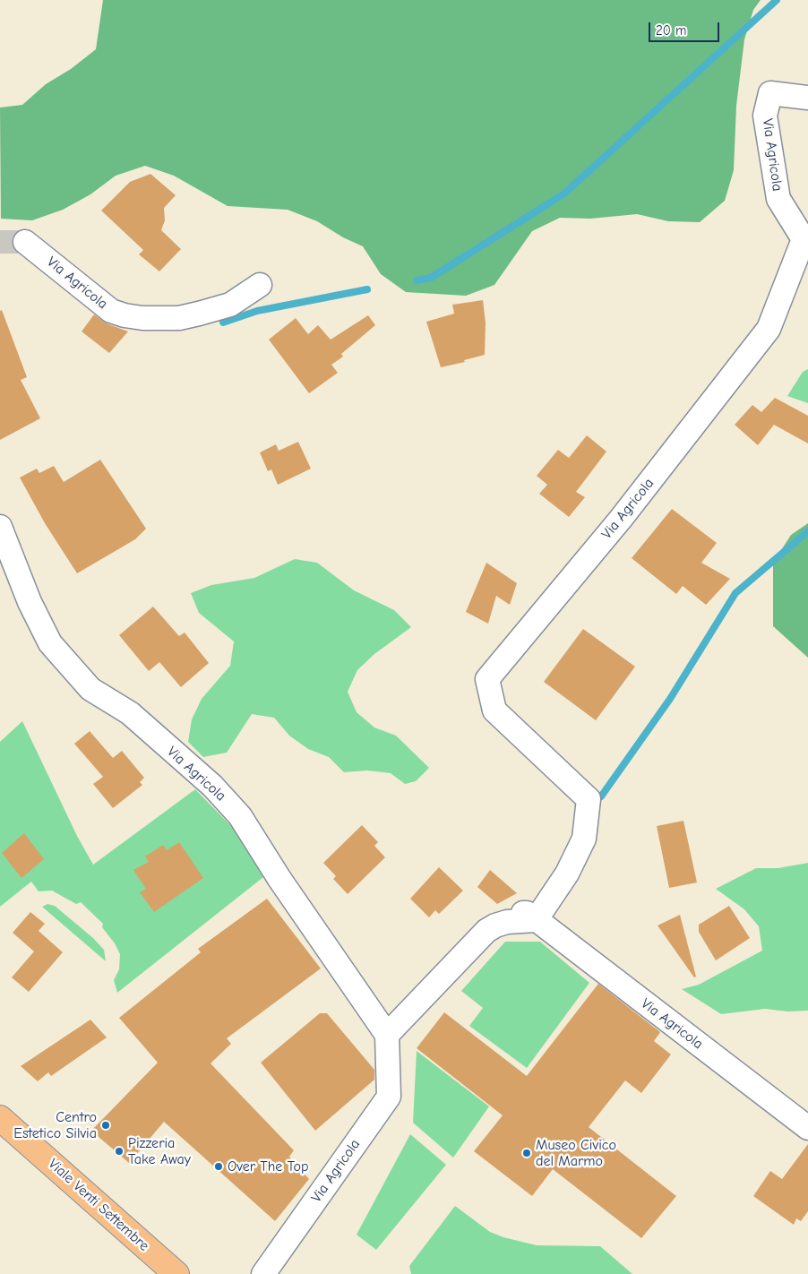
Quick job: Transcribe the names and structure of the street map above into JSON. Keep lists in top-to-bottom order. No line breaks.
{"streets":{"main road":["Viale Venti Settembre"],"street":["Via Agricola"]},"places":["Centro Estetico Silvia","Pizzeria Take Away","Museo Civico del Marmo","Over The Top"],"scale_bar":"20 m"}
